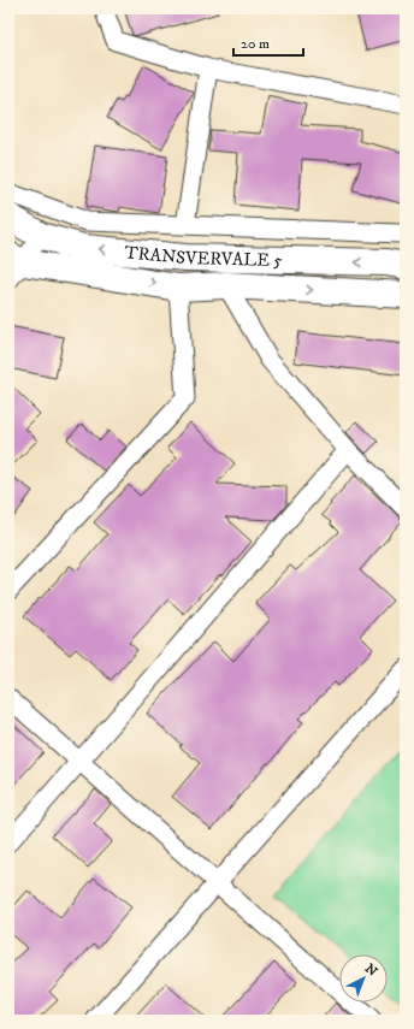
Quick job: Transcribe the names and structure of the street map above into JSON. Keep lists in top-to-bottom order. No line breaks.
{"streets":{"main road":["TRANSVERVALE 5"]},"scale_bar":"20 m","north":"top right"}
